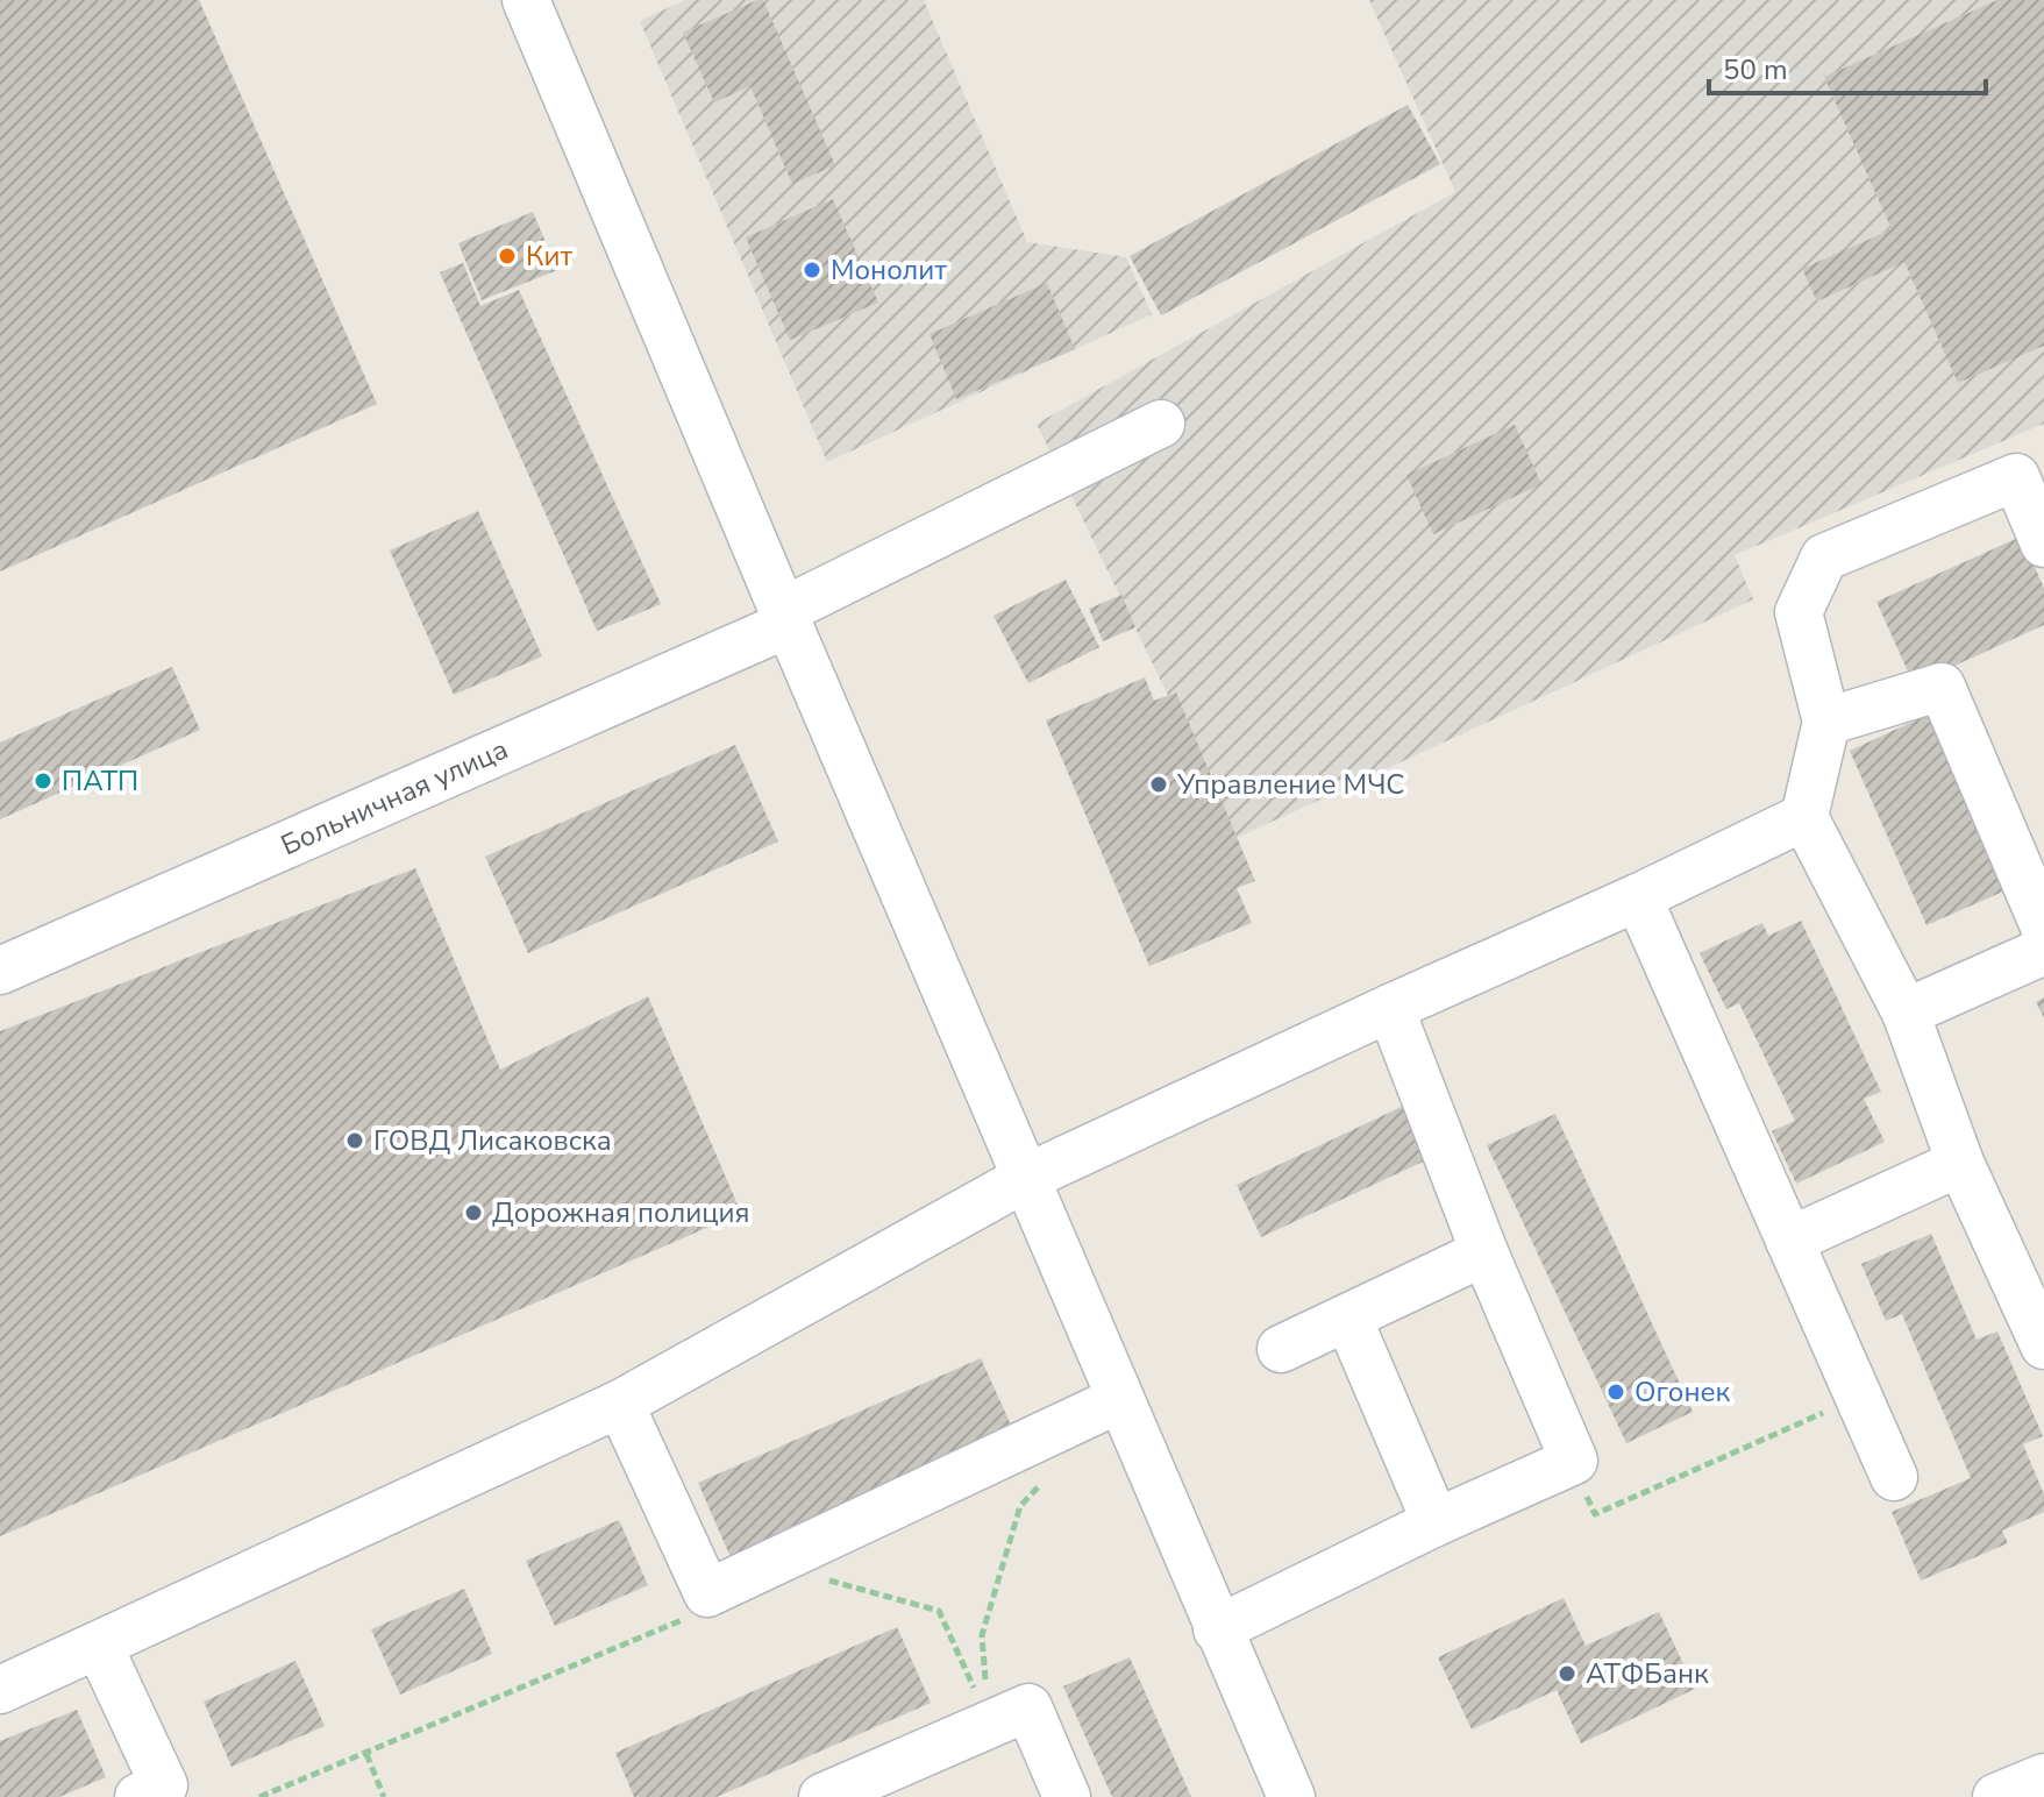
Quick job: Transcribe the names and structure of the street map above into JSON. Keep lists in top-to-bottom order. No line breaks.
{"streets":{"street":["Больничная улица"]},"places":["Кит","Монолит","ПАТП","Управление МЧС","ГОВД Лисаковска","Дорожная полиция","Огонек","АТФБанк"],"scale_bar":"50 m"}
